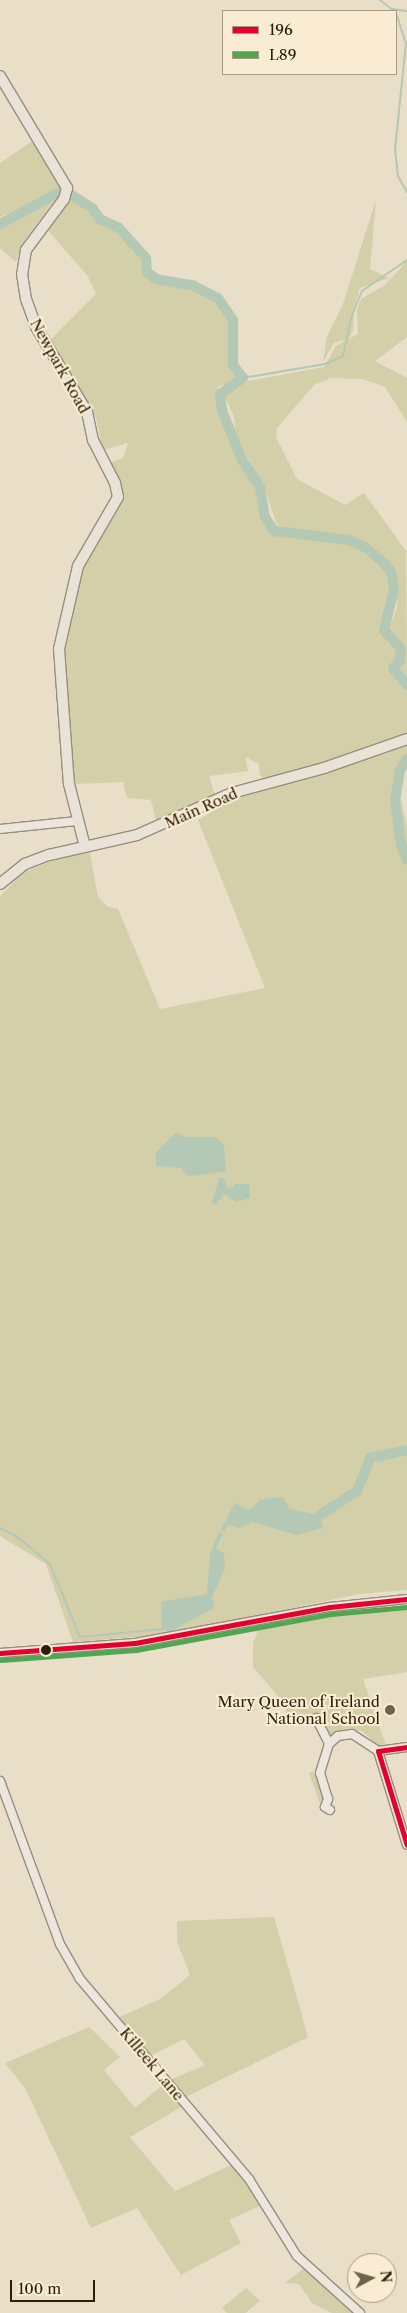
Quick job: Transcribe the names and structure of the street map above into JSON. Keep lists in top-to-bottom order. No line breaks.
{"streets":{"main road":["Newpark Road","Main Road"],"street":["Killeek Lane"]},"crossings":[["Newpark Road","Main Road"]],"places":["Mary Queen of Ireland National School"],"lines":["transit line 196","transit line L89"],"legend":["196","L89"],"scale_bar":"100 m","north":"right"}
